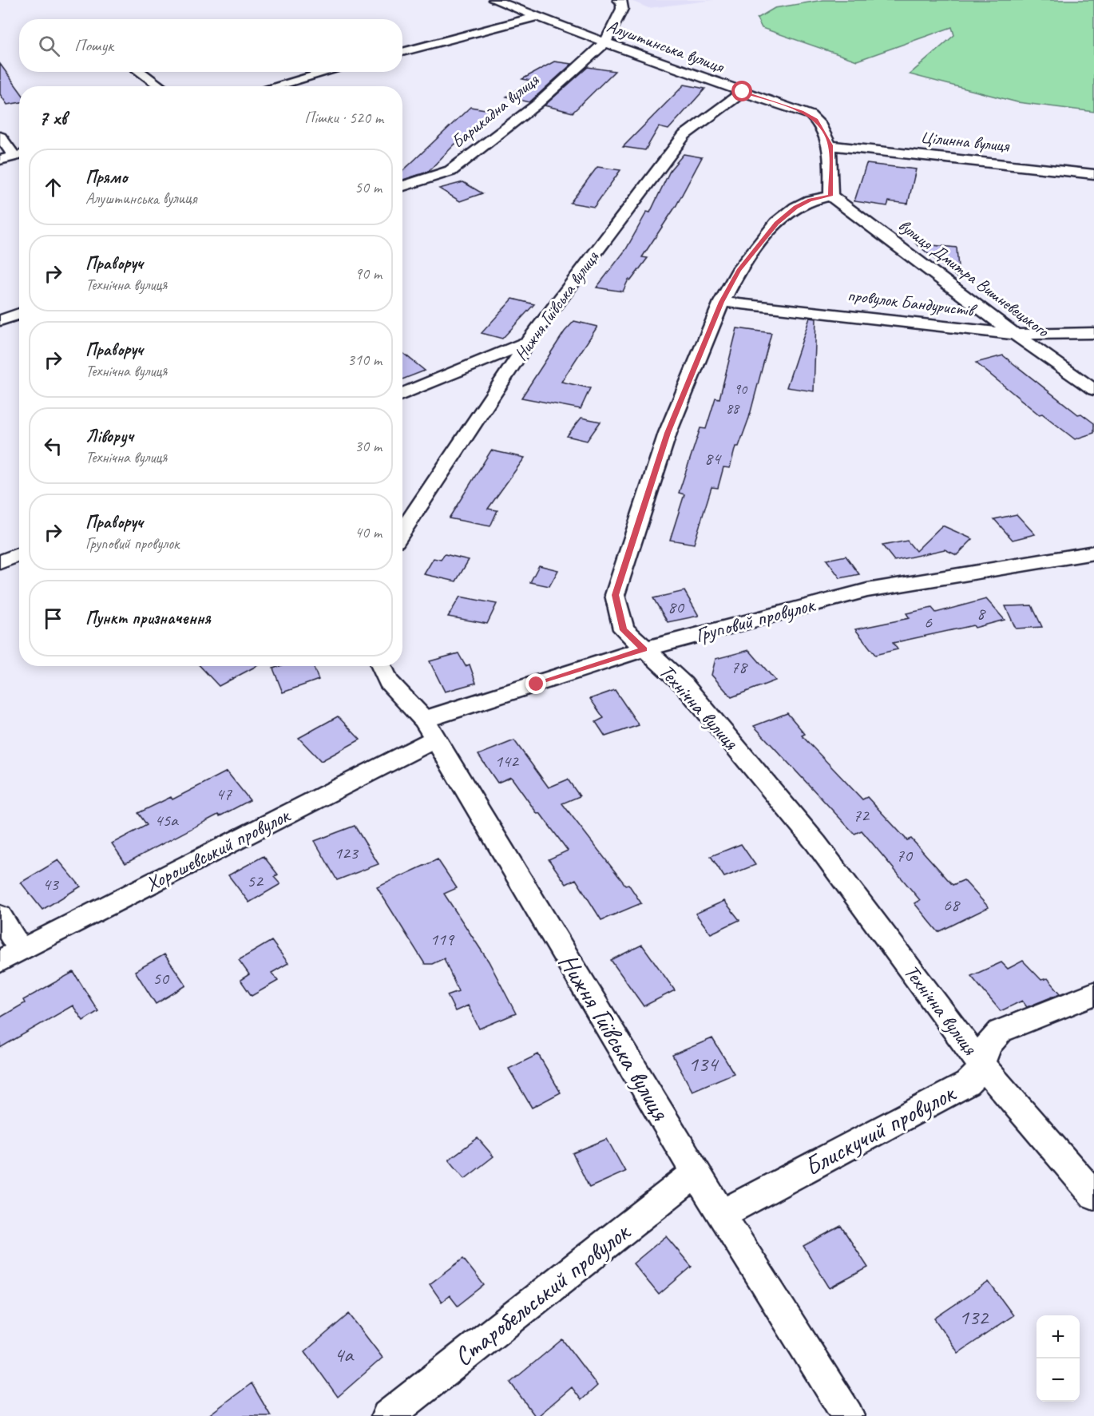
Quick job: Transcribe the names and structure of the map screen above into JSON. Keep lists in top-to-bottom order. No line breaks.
{"streets":{"street":["Алуштинська вулиця","Барикадна вулиця","Цілинна вулиця","вулиця Дмитра Вишневецького","провулок Бандуристів","Нижня Гиївська вулиця","Груповий провулок","Технічна вулиця","Хорошевський провулок","Блискучий провулок","Старобельський провулок"]},"crossings":[["Алуштинська вулиця","Барикадна вулиця"],["Алуштинська вулиця","Цілинна вулиця"],["Алуштинська вулиця","Нижня Гиївська вулиця"],["вулиця Дмитра Вишневецького","провулок Бандуристів"],["вулиця Дмитра Вишневецького","Технічна вулиця"],["провулок Бандуристів","Технічна вулиця"],["Нижня Гиївська вулиця","Груповий провулок"],["Нижня Гиївська вулиця","Хорошевський провулок"],["Нижня Гиївська вулиця","Блискучий провулок"],["Нижня Гиївська вулиця","Старобельський провулок"],["Груповий провулок","Технічна вулиця"],["Груповий провулок","Хорошевський провулок"],["Технічна вулиця","Блискучий провулок"]],"house_numbers":["90","88","84","80","8","6","78","142","47","72","45а","123","70","52","43","68","119","50","134","132","4а"],"page":{"search":"Пошук","heading":["7 хв","Пішки · 520 m"],"list":[["Прямо","Алуштинська вулиця","50 m"],["Праворуч","Технічна вулиця","90 m"],["Праворуч","Технічна вулиця","310 m"],["Ліворуч","Технічна вулиця","30 m"],["Праворуч","Груповий провулок","40 m"],"Пункт призначення"],"map_buttons":["+","−"]}}
